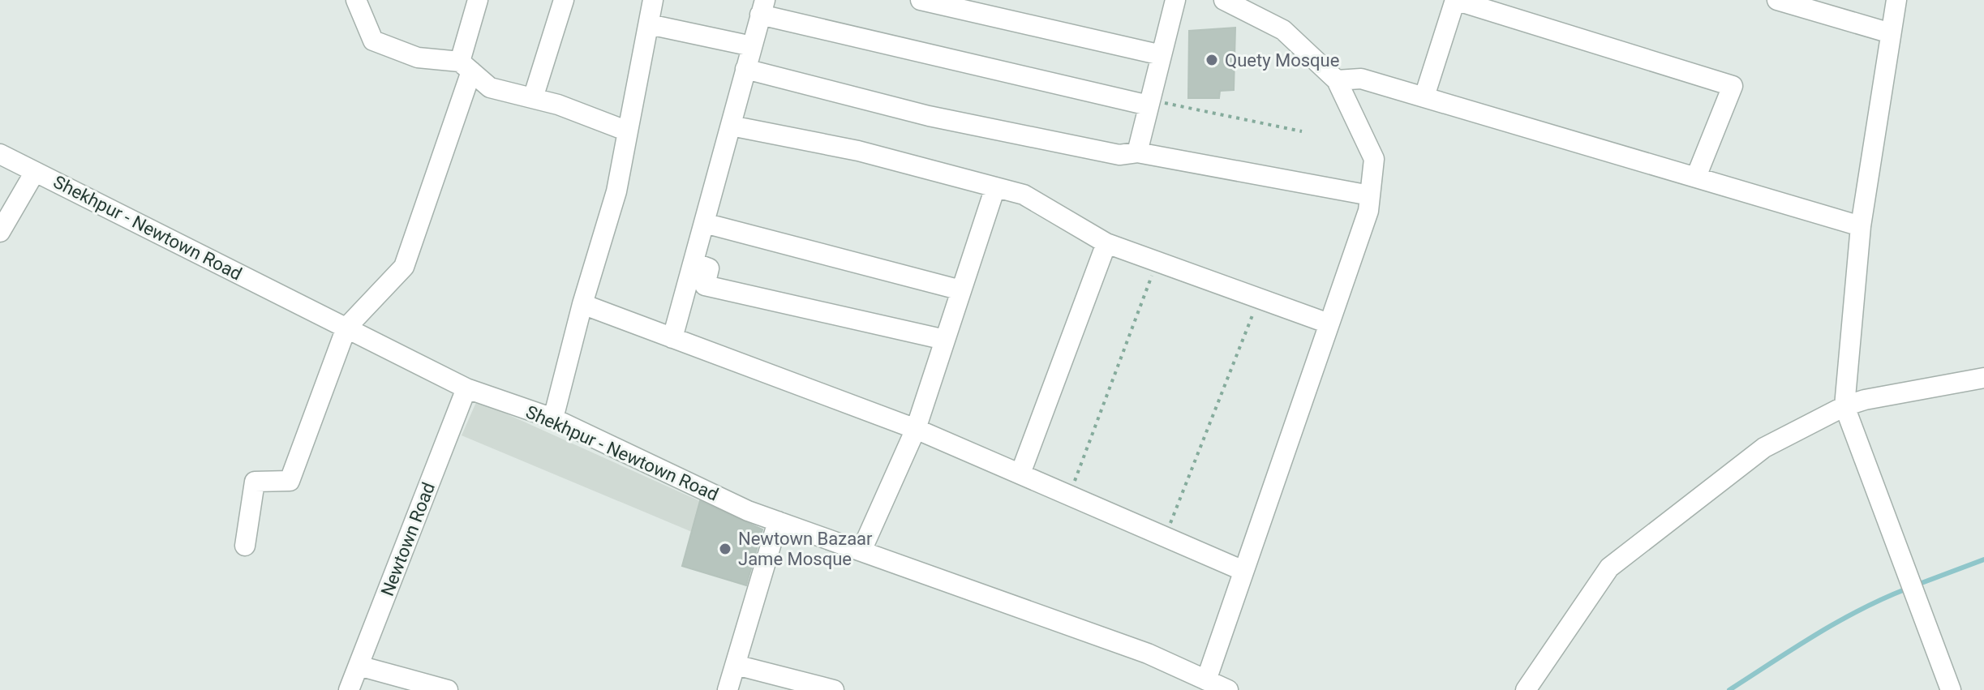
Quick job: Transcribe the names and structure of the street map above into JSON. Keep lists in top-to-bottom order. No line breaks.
{"streets":{"street":["Shekhpur - Newtown Road","Newtown Road"]},"crossings":[["Shekhpur - Newtown Road","Newtown Road"]],"places":["Quety Mosque","Newtown Bazaar Jame Mosque"]}
